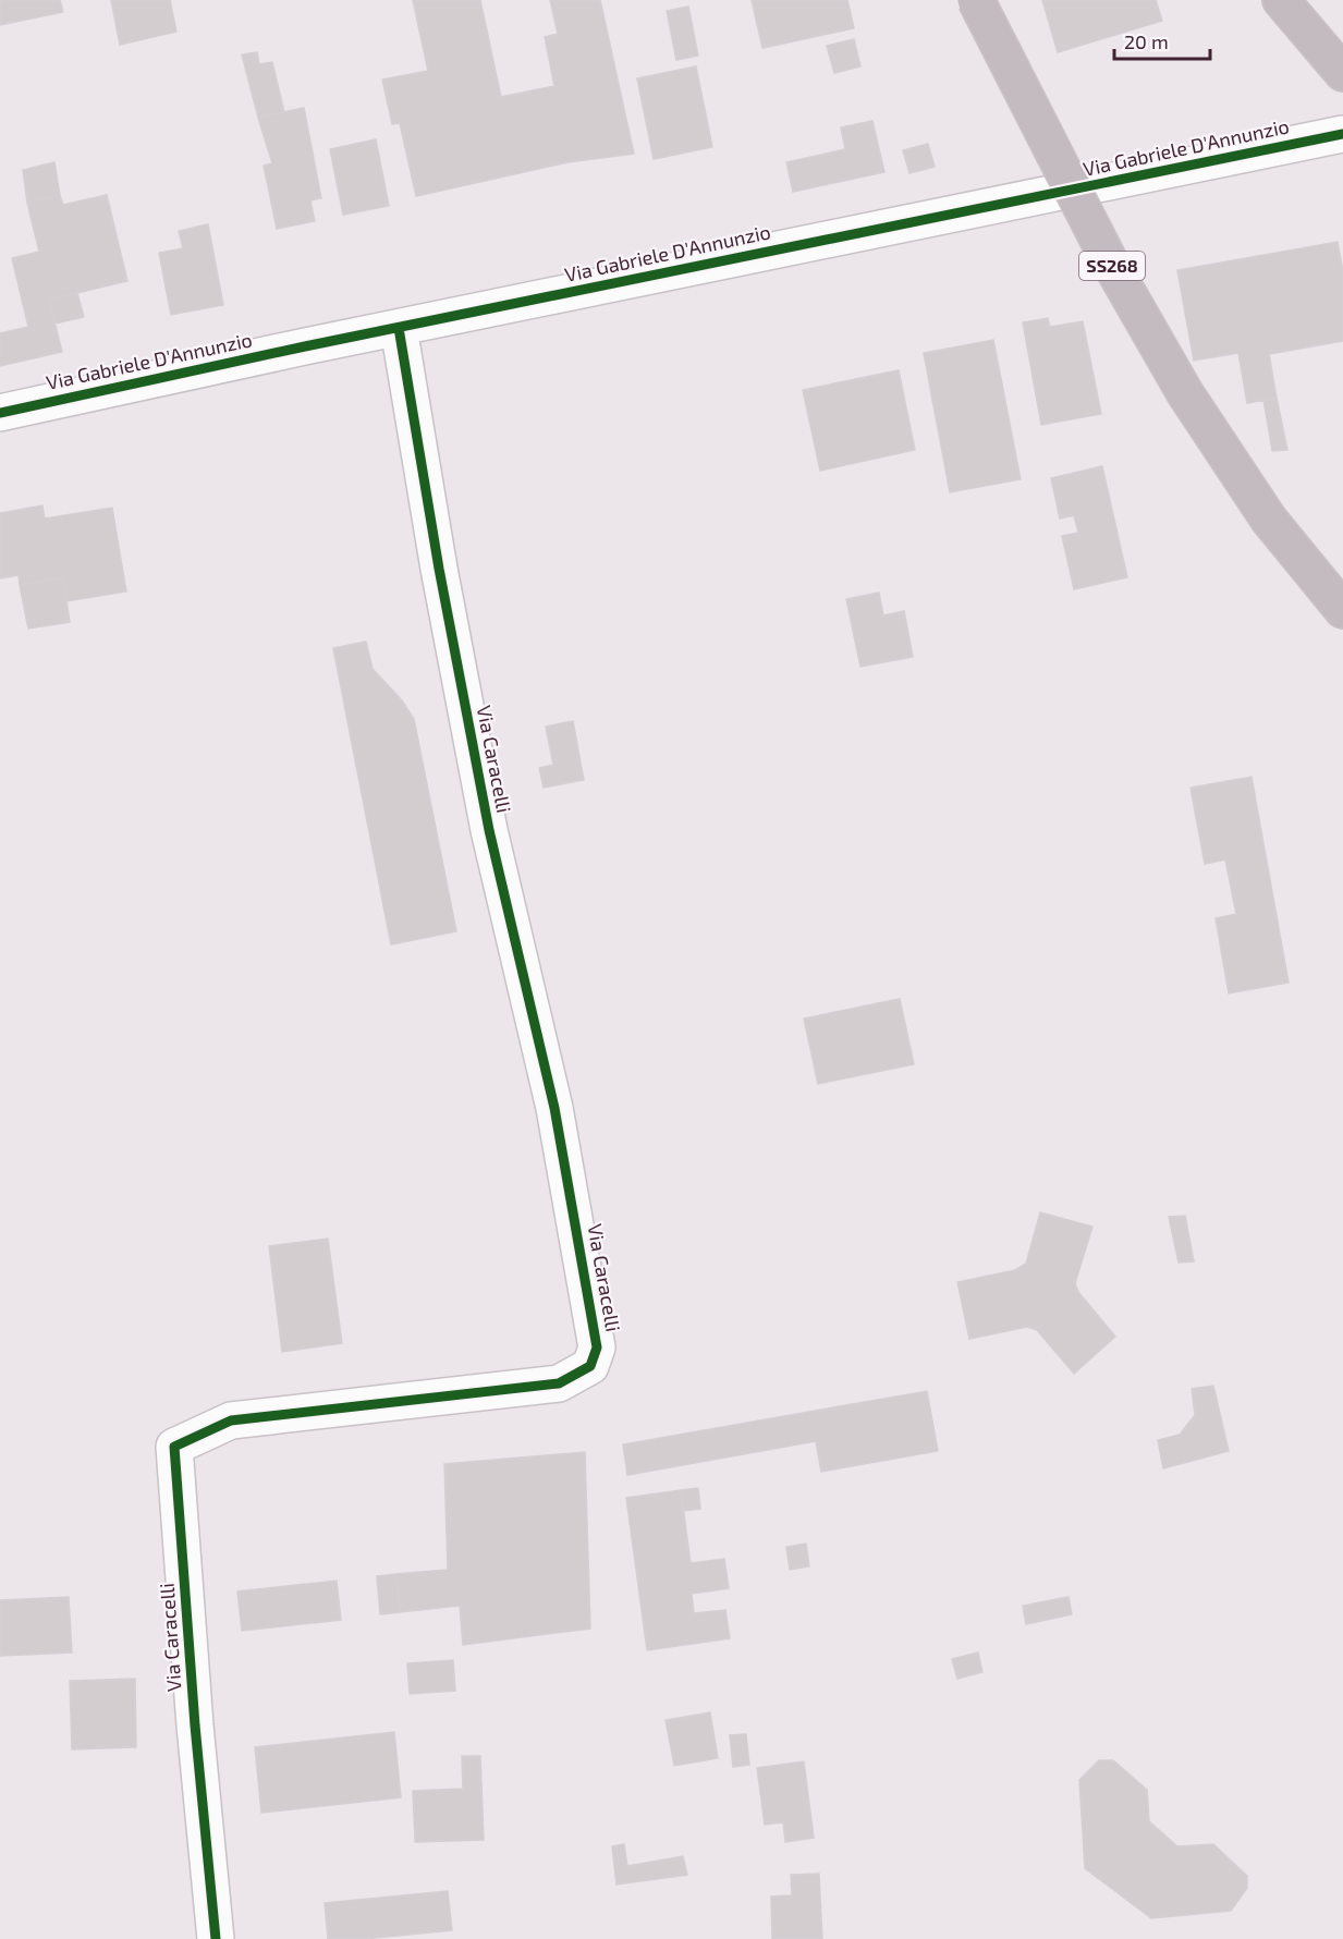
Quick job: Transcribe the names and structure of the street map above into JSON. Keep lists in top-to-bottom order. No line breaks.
{"streets":{"highway":["SS268"],"street":["Via Gabriele D'Annunzio","Via Caracelli"]},"crossings":[["Via Gabriele D'Annunzio","Via Caracelli"]],"scale_bar":"20 m"}
